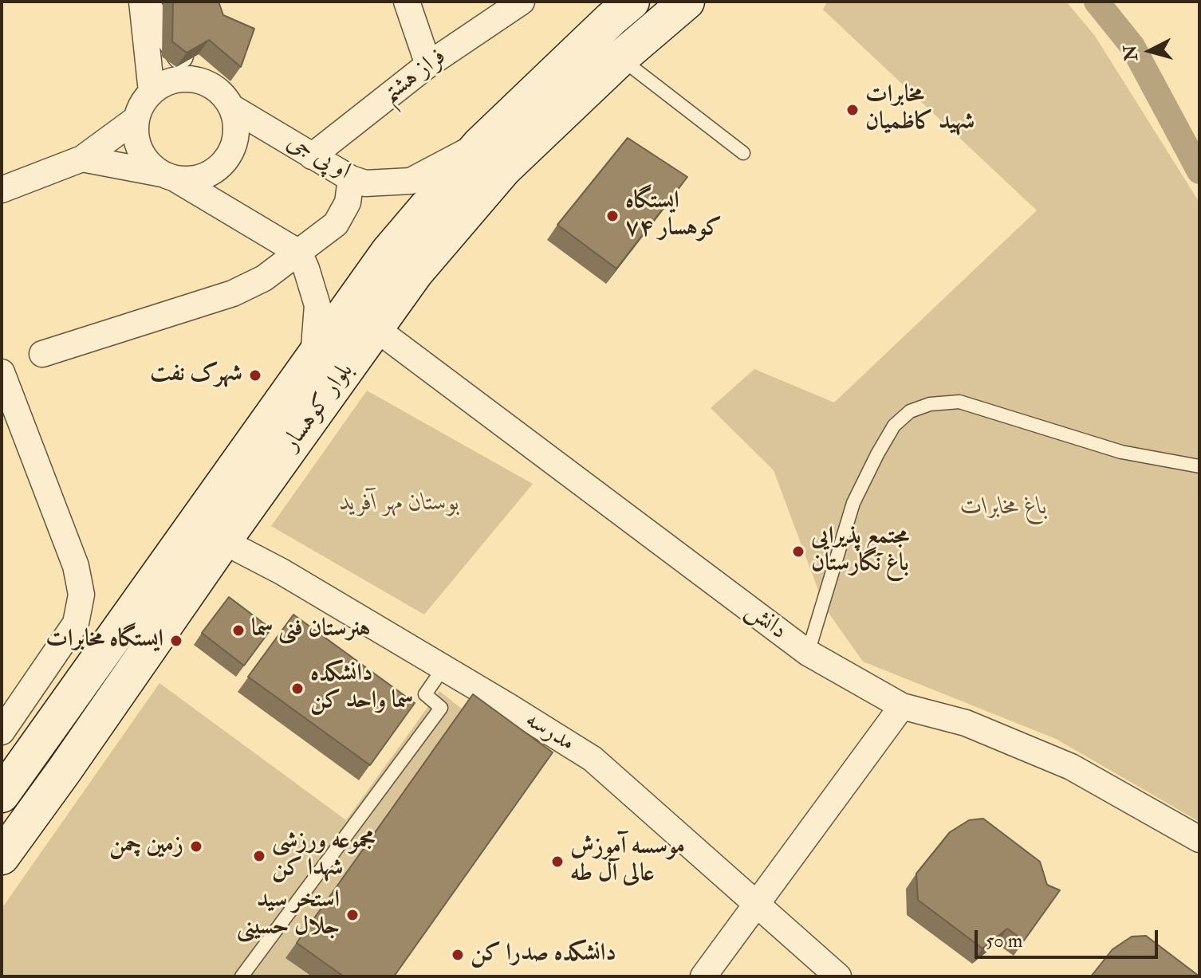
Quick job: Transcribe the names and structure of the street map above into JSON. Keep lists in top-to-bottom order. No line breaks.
{"streets":{"main road":["بلوار کوهسار"],"street":["فراز هشتم","او پی جی","دانش","مدرسه"]},"crossings":[["فراز هشتم","او پی جی"],["او پی جی","بلوار کوهسار"],["بلوار کوهسار","دانش"],["بلوار کوهسار","مدرسه"]],"parks":["بوستان مهر آفرید","باغ مخابرات"],"places":["مخابرات شهید کاظمیان","ایستگاه ۷۴ کوهسار","شهرک نفت","مجتمع پذیرایی باغ نگارستان","هنرستان فنی سما","ایستگاه مخابرات","دانشکده سما واحد کن","زمین چمن","مجموعه ورزشی شهدا کن","موسسه آموزش عالی آل طه","استخر سید جلال حسینی","دانشکده صدرا کن"],"scale_bar":"50 m","north":"left"}
